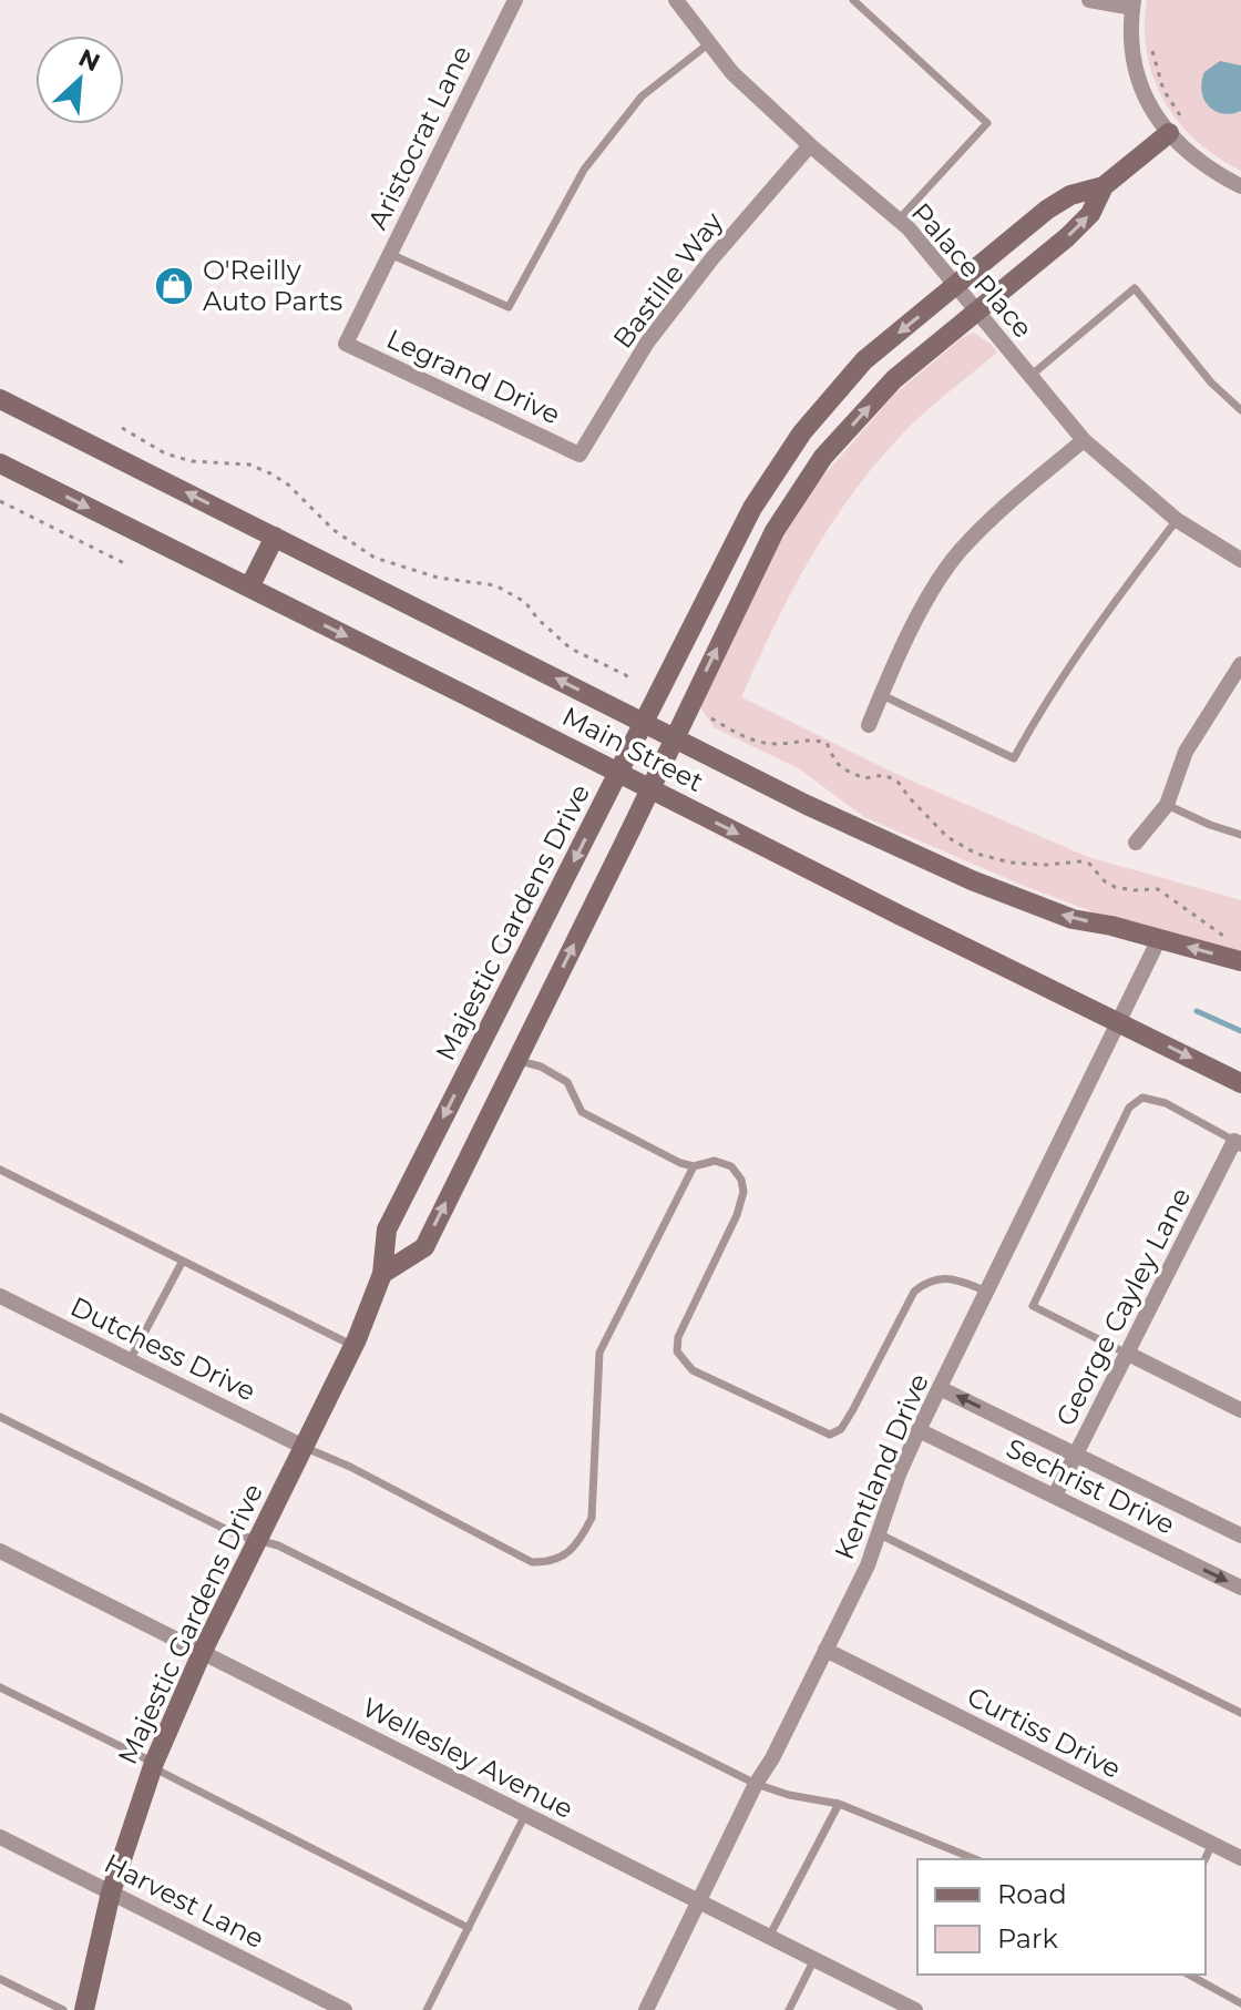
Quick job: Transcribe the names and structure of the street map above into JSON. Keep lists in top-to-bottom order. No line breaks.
{"streets":{"street":["Aristocrat Lane","Palace Place","Bastille Way","Legrand Drive","Main Street","Majestic Gardens Drive","George Cayley Lane","Dutchess Drive","Kentland Drive","Sechrist Drive","Curtiss Drive","Wellesley Avenue","Harvest Lane"]},"crossings":[["Aristocrat Lane","Legrand Drive"],["Palace Place","Bastille Way"],["Palace Place","Majestic Gardens Drive"],["Bastille Way","Legrand Drive"],["Main Street","Majestic Gardens Drive"],["Main Street","Kentland Drive"],["Majestic Gardens Drive","Dutchess Drive"],["Majestic Gardens Drive","Wellesley Avenue"],["Majestic Gardens Drive","Harvest Lane"],["George Cayley Lane","Sechrist Drive"],["Kentland Drive","Sechrist Drive"],["Kentland Drive","Curtiss Drive"],["Kentland Drive","Wellesley Avenue"]],"places":{"shop":["O'Reilly Auto Parts"]},"legend":["Road","Park"],"north":"top right"}
